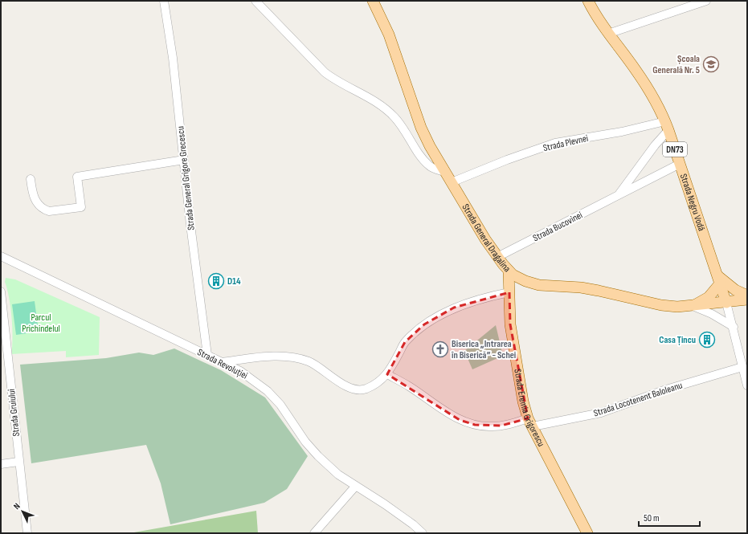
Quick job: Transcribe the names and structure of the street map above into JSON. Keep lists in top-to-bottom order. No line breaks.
{"streets":{"main road":["DN73","Strada Negru Vodă","Strada General Dragalina","Strada Eremia Grigorescu"],"street":["Strada Plevnei","Strada General Grigore Grecescu","Strada Bucovinei","Strada Revoluției","Strada Locotenent Baloleanu","Strada Gruiului"]},"crossings":[["Strada Plevnei","Strada Negru Vodă"],["Strada Plevnei","Strada Bucovinei"],["Strada Plevnei","Strada General Dragalina"],["DN73","Strada Negru Vodă"],["Strada General Grigore Grecescu","Strada Revoluției"],["Strada Negru Vodă","Strada Bucovinei"],["Strada Negru Vodă","Strada General Dragalina"],["Strada Negru Vodă","Strada Locotenent Baloleanu"],["Strada Bucovinei","Strada General Dragalina"],["Strada General Dragalina","Strada Eremia Grigorescu"],["Strada Locotenent Baloleanu","Strada Eremia Grigorescu"]],"parks":["Parcul Prichindelul"],"places":{"school or university":["Școala Generală Nr. 5"],"building":["D14","Casa Țincu"],"church":["Biserica „Intrarea în Biserică” - Schei"]},"scale_bar":"50 m","north":"top left"}
